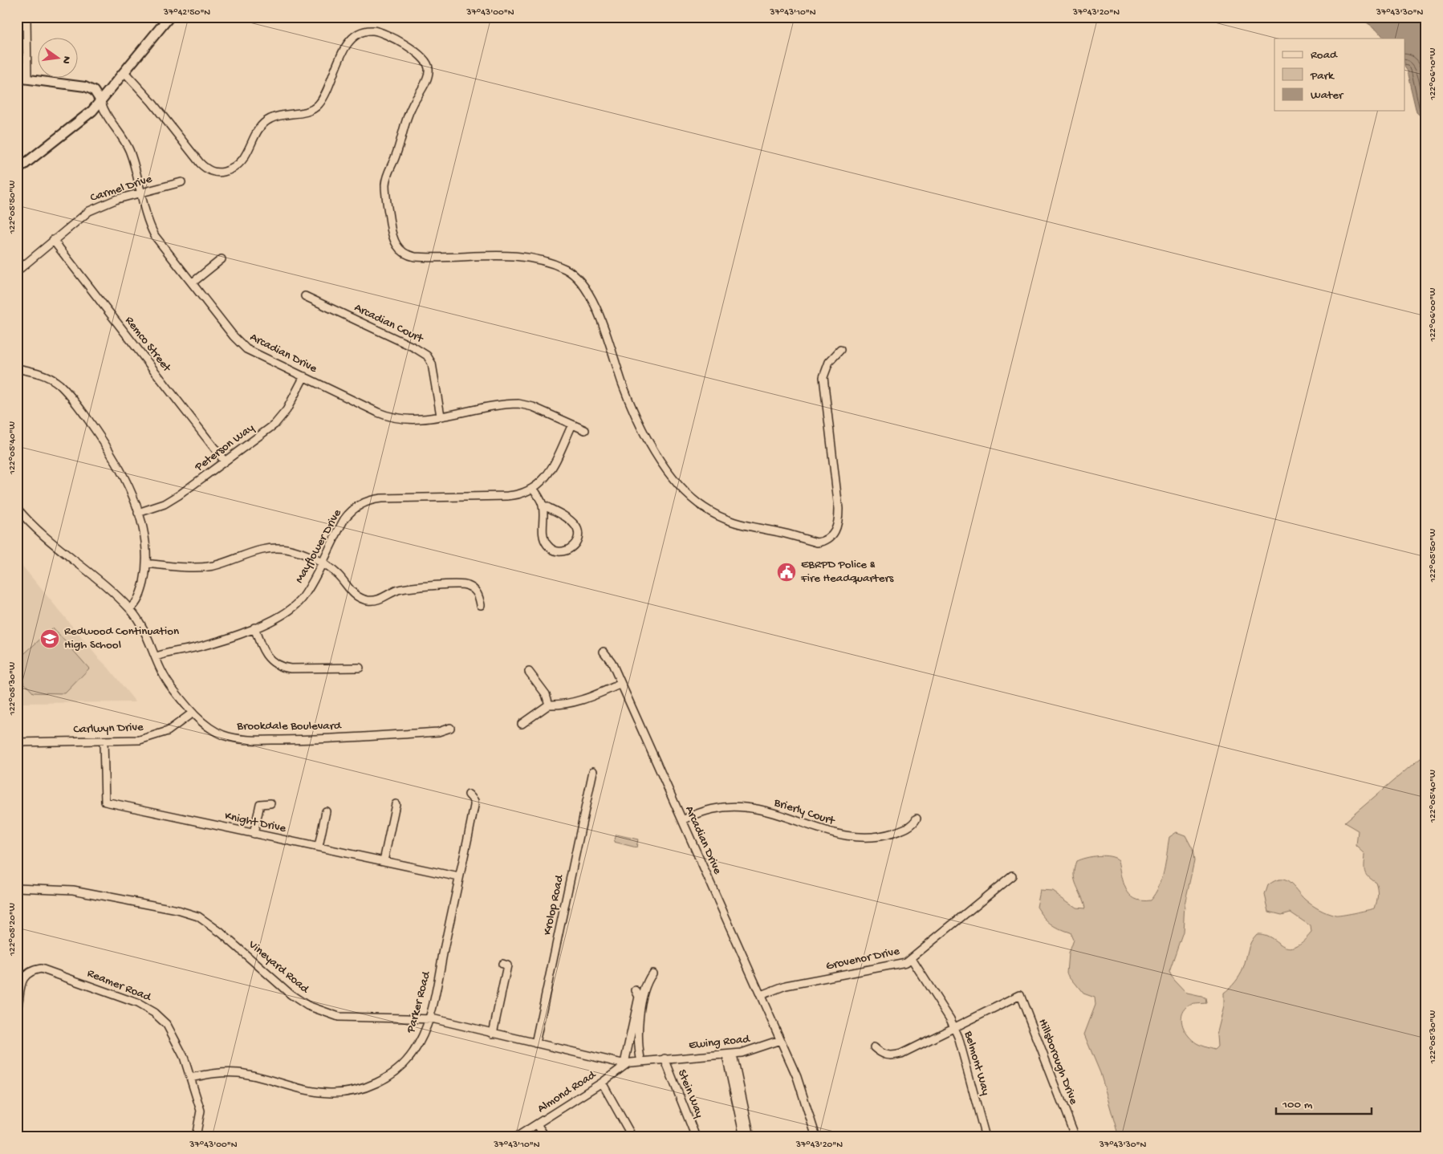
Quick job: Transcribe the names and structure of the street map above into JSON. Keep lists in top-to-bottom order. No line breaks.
{"streets":{"street":["Carmel Drive","Arcadian Court","Remco Street","Arcadian Drive","Peterson Way","Mayflower Drive","Brookdale Boulevard","Carlwyn Drive","Brierly Court","Knight Drive","Krolop Road","Grovenor Drive","Vineyard Road","Reamer Road","Parker Road","Ewing Road","Hillsborough Drive","Belmont Way","Almond Road","Stein Way"]},"crossings":[["Carmel Drive","Remco Street"],["Carmel Drive","Arcadian Drive"],["Arcadian Court","Arcadian Drive"],["Remco Street","Peterson Way"],["Arcadian Drive","Peterson Way"],["Arcadian Drive","Mayflower Drive"],["Arcadian Drive","Brierly Court"],["Arcadian Drive","Grovenor Drive"],["Arcadian Drive","Ewing Road"],["Mayflower Drive","Brookdale Boulevard"],["Brookdale Boulevard","Carlwyn Drive"],["Carlwyn Drive","Knight Drive"],["Knight Drive","Parker Road"],["Krolop Road","Vineyard Road"],["Grovenor Drive","Belmont Way"],["Vineyard Road","Parker Road"],["Vineyard Road","Ewing Road"],["Vineyard Road","Almond Road"],["Reamer Road","Parker Road"],["Ewing Road","Almond Road"],["Ewing Road","Stein Way"],["Hillsborough Drive","Belmont Way"]],"places":{"public building":["EBRPD Police & Fire Headquarters"],"school or university":["Redwood Continuation High School"]},"legend":["Road","Park","Water"],"scale_bar":"100 m","north":"right","coordinates":["37°42'50\"N","37°43'00\"N","37°43'10\"N","37°43'20\"N","37°43'30\"N","122°06'10\"W","122°05'50\"W","122°06'00\"W","122°05'40\"W","122°05'30\"W","122°05'20\"W"]}
